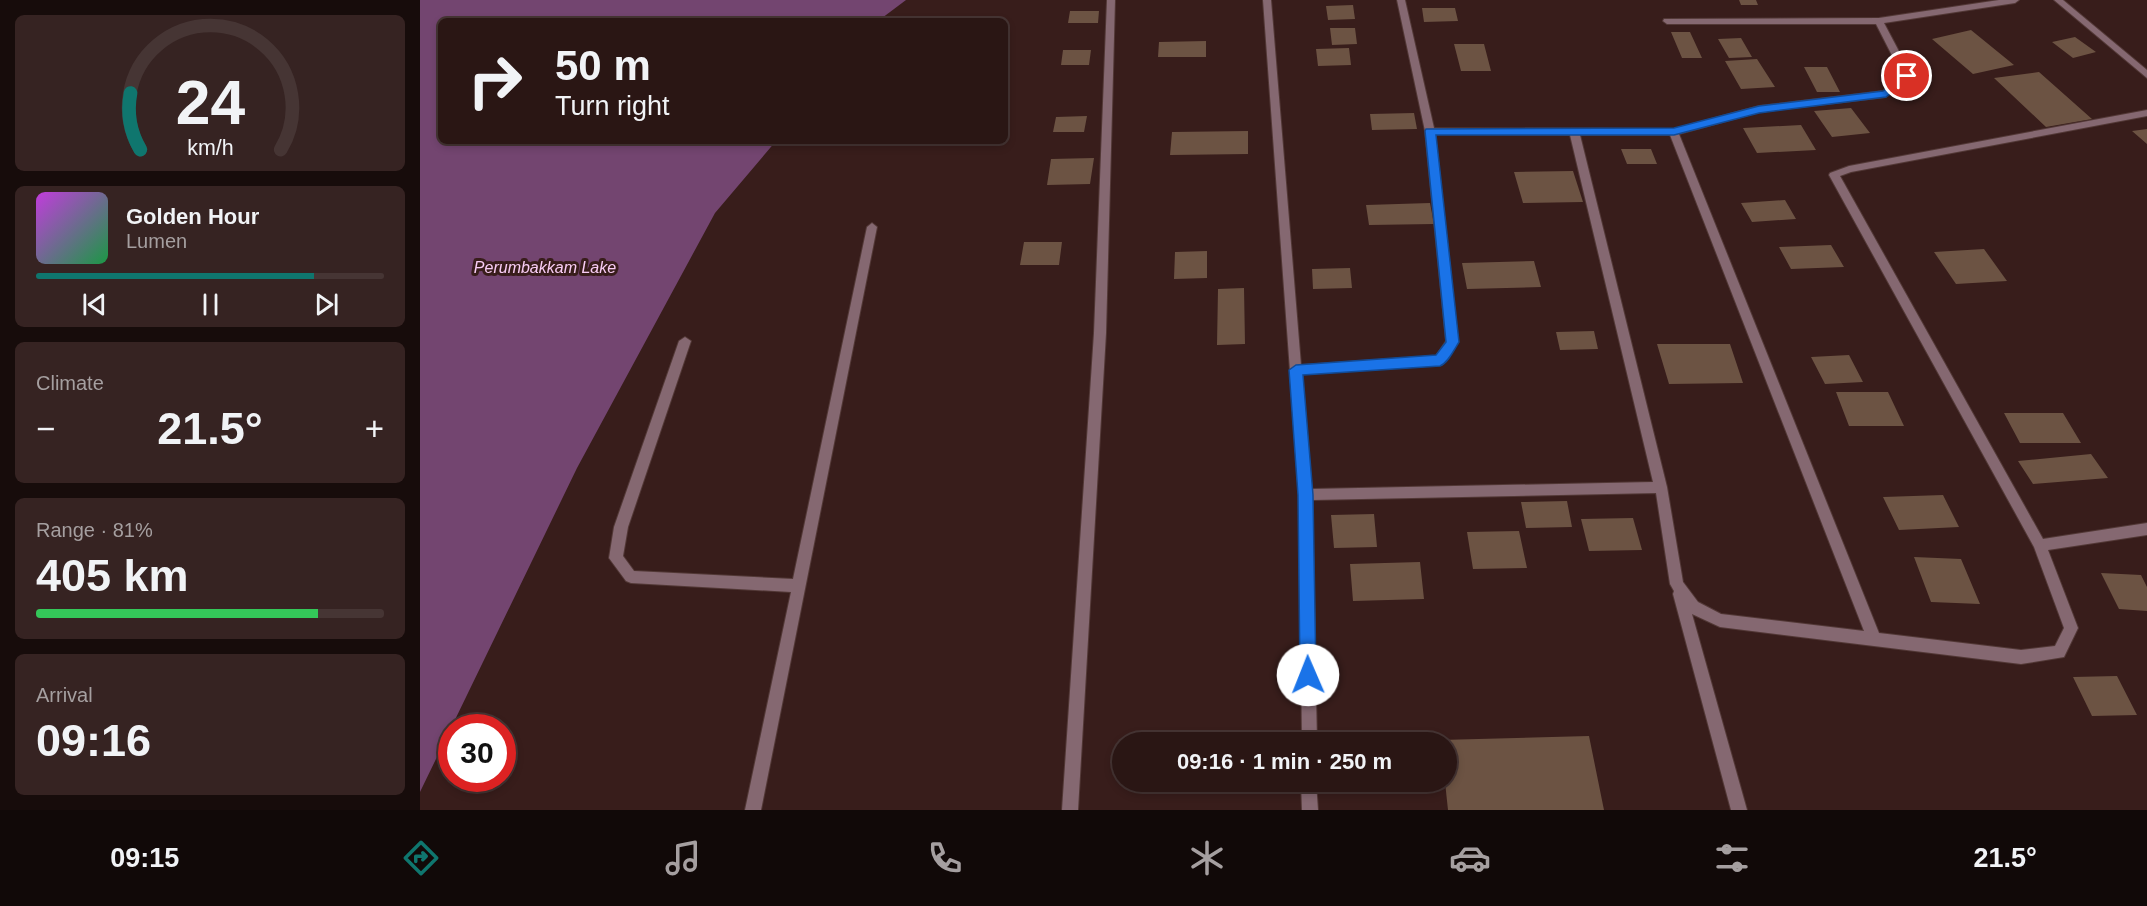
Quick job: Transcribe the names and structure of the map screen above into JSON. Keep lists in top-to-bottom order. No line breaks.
{"water":["Perumbakkam Lake"],"page":{"turn":["50 m","Turn right"],"song":["Golden Hour","Lumen"],"tile":["Climate",["Range · 81%","405 km"],["Arrival","09:16"]],"heat":["−","21.5°","+"],"limit":"30","trip":"09:16 · 1 min · 250 m","tabs":["09:15","21.5°"],"gauge":["24","km/h"]}}
